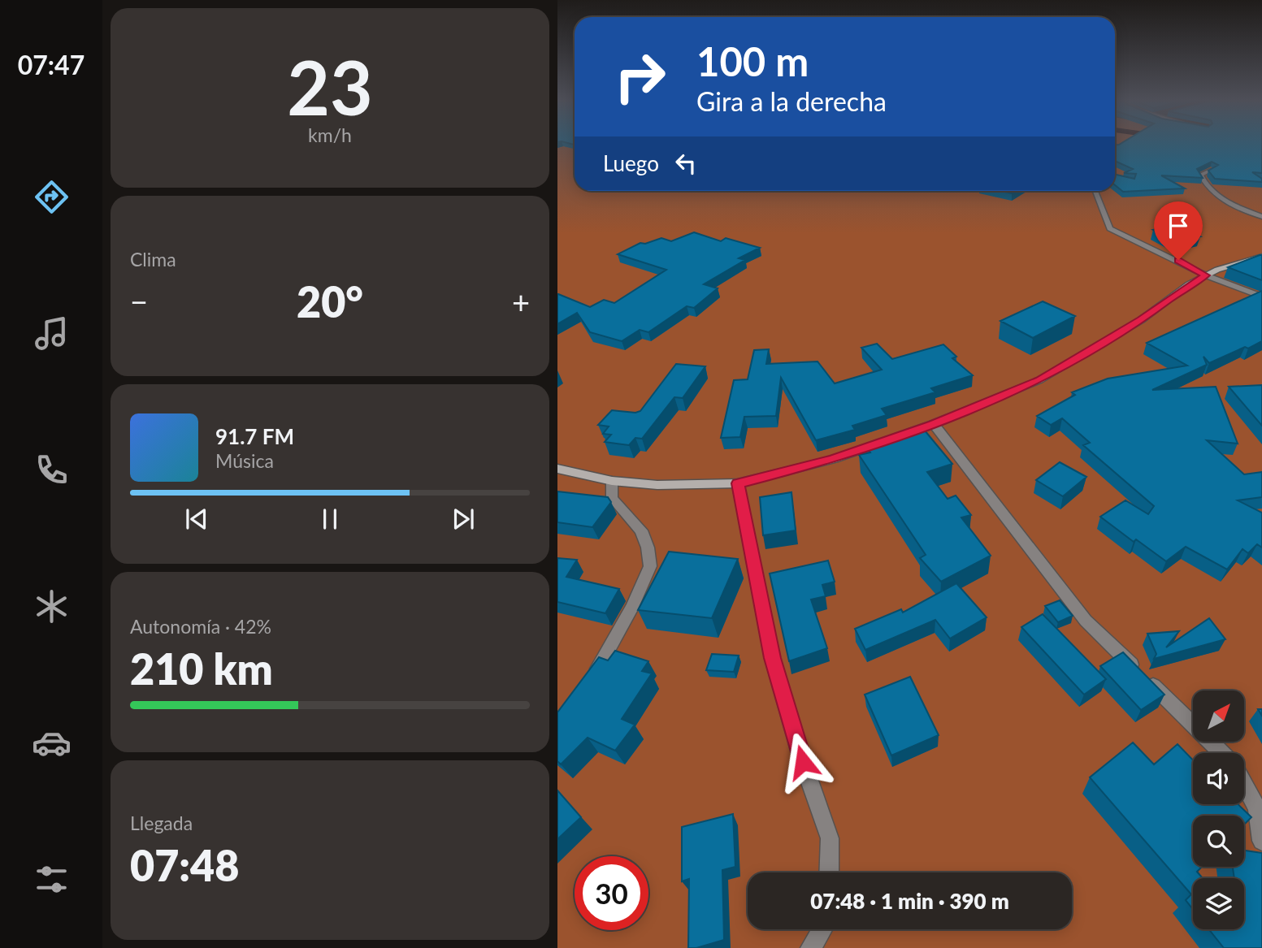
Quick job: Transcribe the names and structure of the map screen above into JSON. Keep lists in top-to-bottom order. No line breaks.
{"north":"top right","page":{"tabs":"07:47","tile":[["23","km/h"],"Clima",["Autonomía · 42%","210 km"],["Llegada","07:48"]],"turn":["100 m","Gira a la derecha"],"then":"Luego","heat":["−","20°","+"],"song":["91.7 FM","Música"],"limit":"30","trip":"07:48 · 1 min · 390 m"}}
